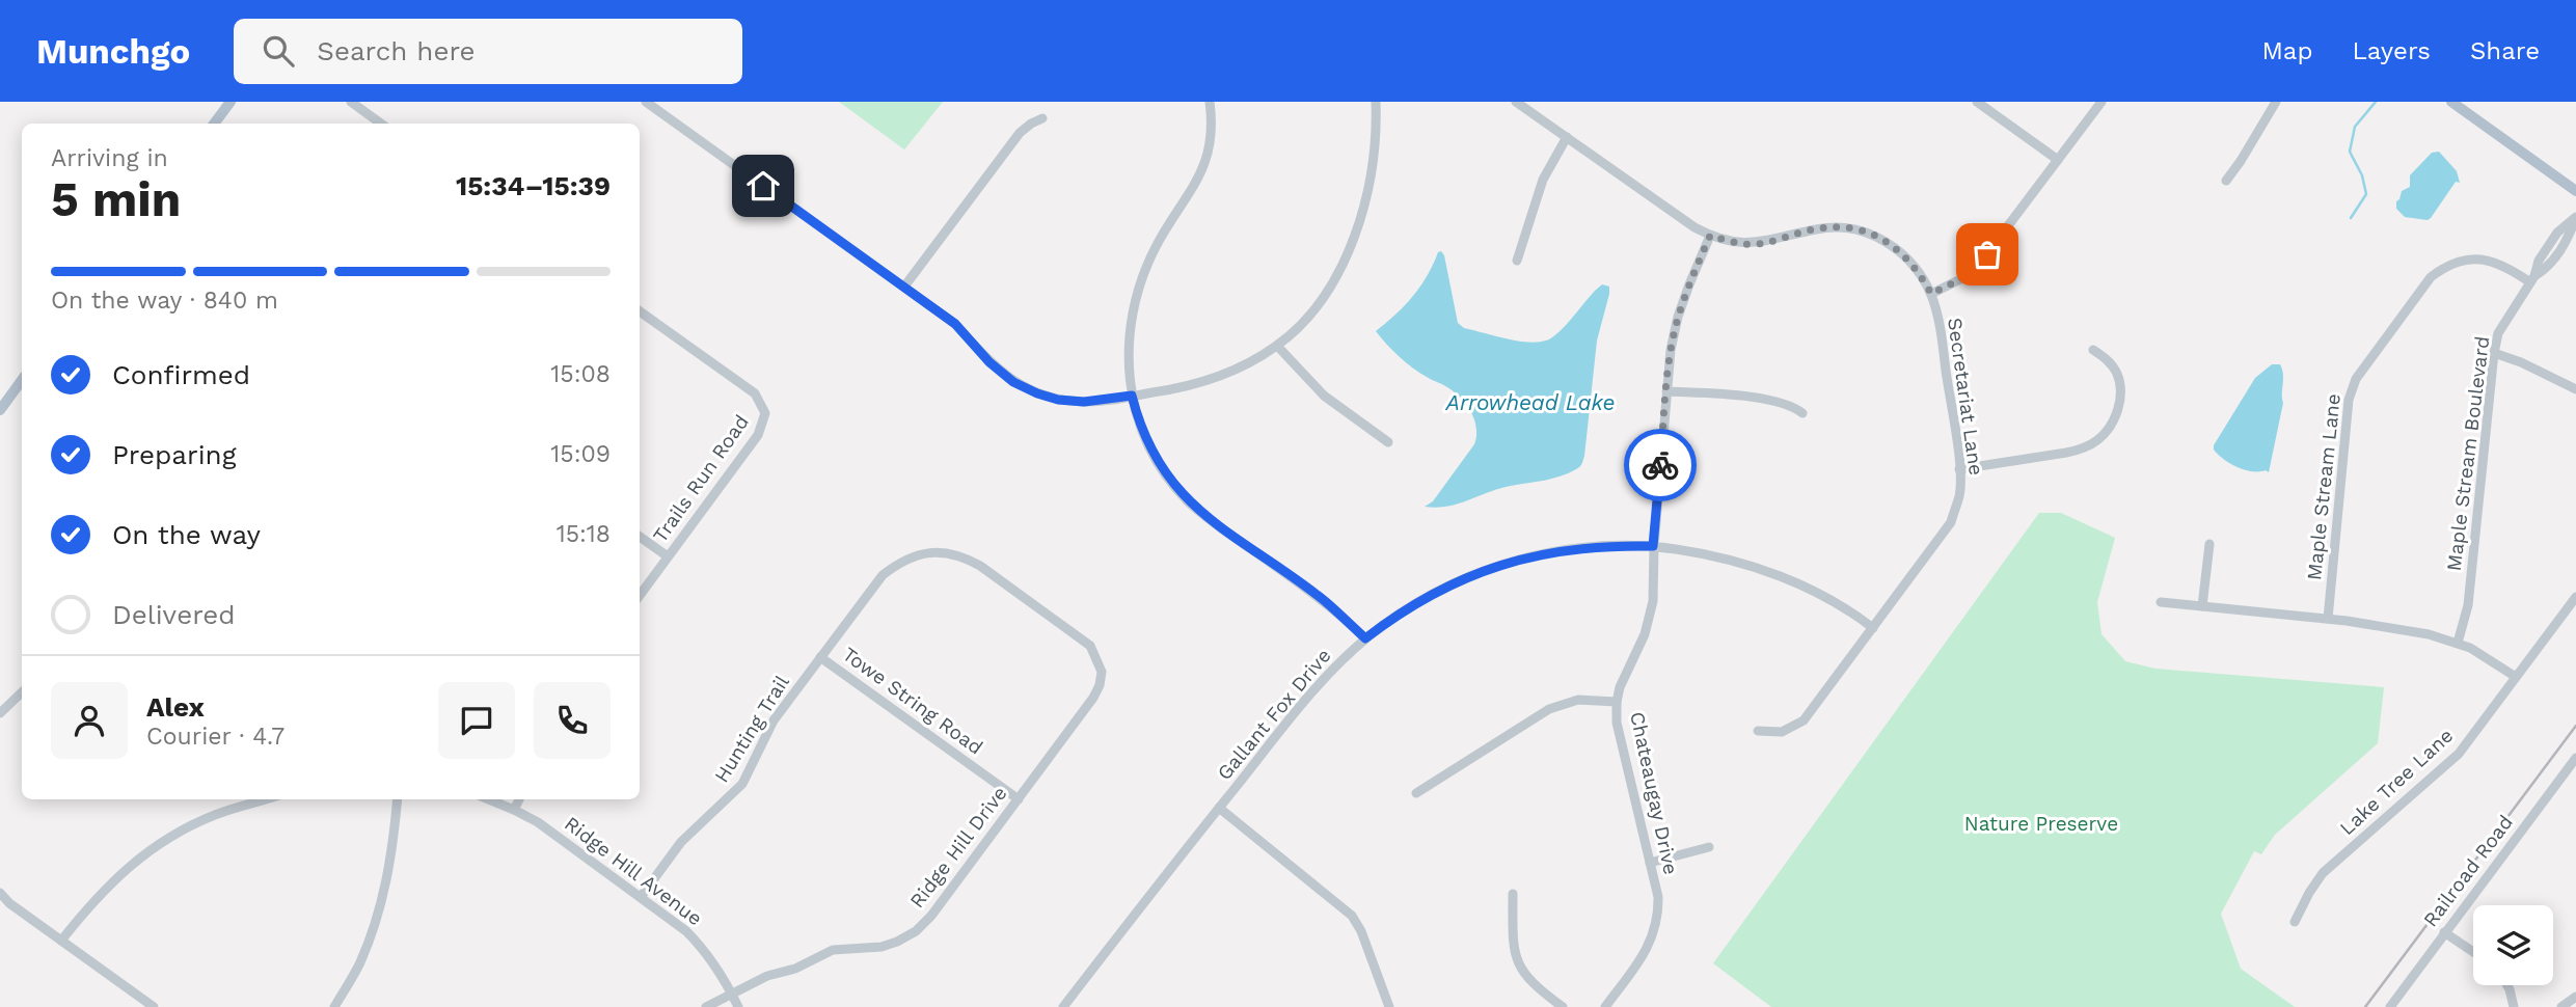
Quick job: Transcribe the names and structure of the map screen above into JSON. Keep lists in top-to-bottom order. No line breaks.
{"streets":{"street":["Secretariat Lane","Maple Stream Boulevard","Trails Run Road","Maple Stream Lane","Towe String Road","Gallant Fox Drive","Hunting Trail","Lake Tree Lane","Chateaugay Drive","Ridge Hill Drive","Ridge Hill Avenue","Railroad Road"]},"crossings":[["Secretariat Lane","Gallant Fox Drive"],["Secretariat Lane","Chateaugay Drive"],["Maple Stream Boulevard","Maple Stream Lane"],["Towe String Road","Hunting Trail"],["Towe String Road","Ridge Hill Drive"],["Gallant Fox Drive","Chateaugay Drive"],["Hunting Trail","Ridge Hill Drive"],["Hunting Trail","Ridge Hill Avenue"],["Ridge Hill Drive","Ridge Hill Avenue"]],"water":["Arrowhead Lake"],"parks":["Nature Preserve"],"page":{"header":"Munchgo","search":"Search here","nav":["Map","Layers","Share"],"heading":["5 min","Arriving in","15:34–15:39"],"panel":["Alex","Courier · 4.7"],"bar":"On the way · 840 m","list":[["Confirmed","15:08"],["Preparing","15:09"],["On the way","15:18"],"Delivered"]}}
